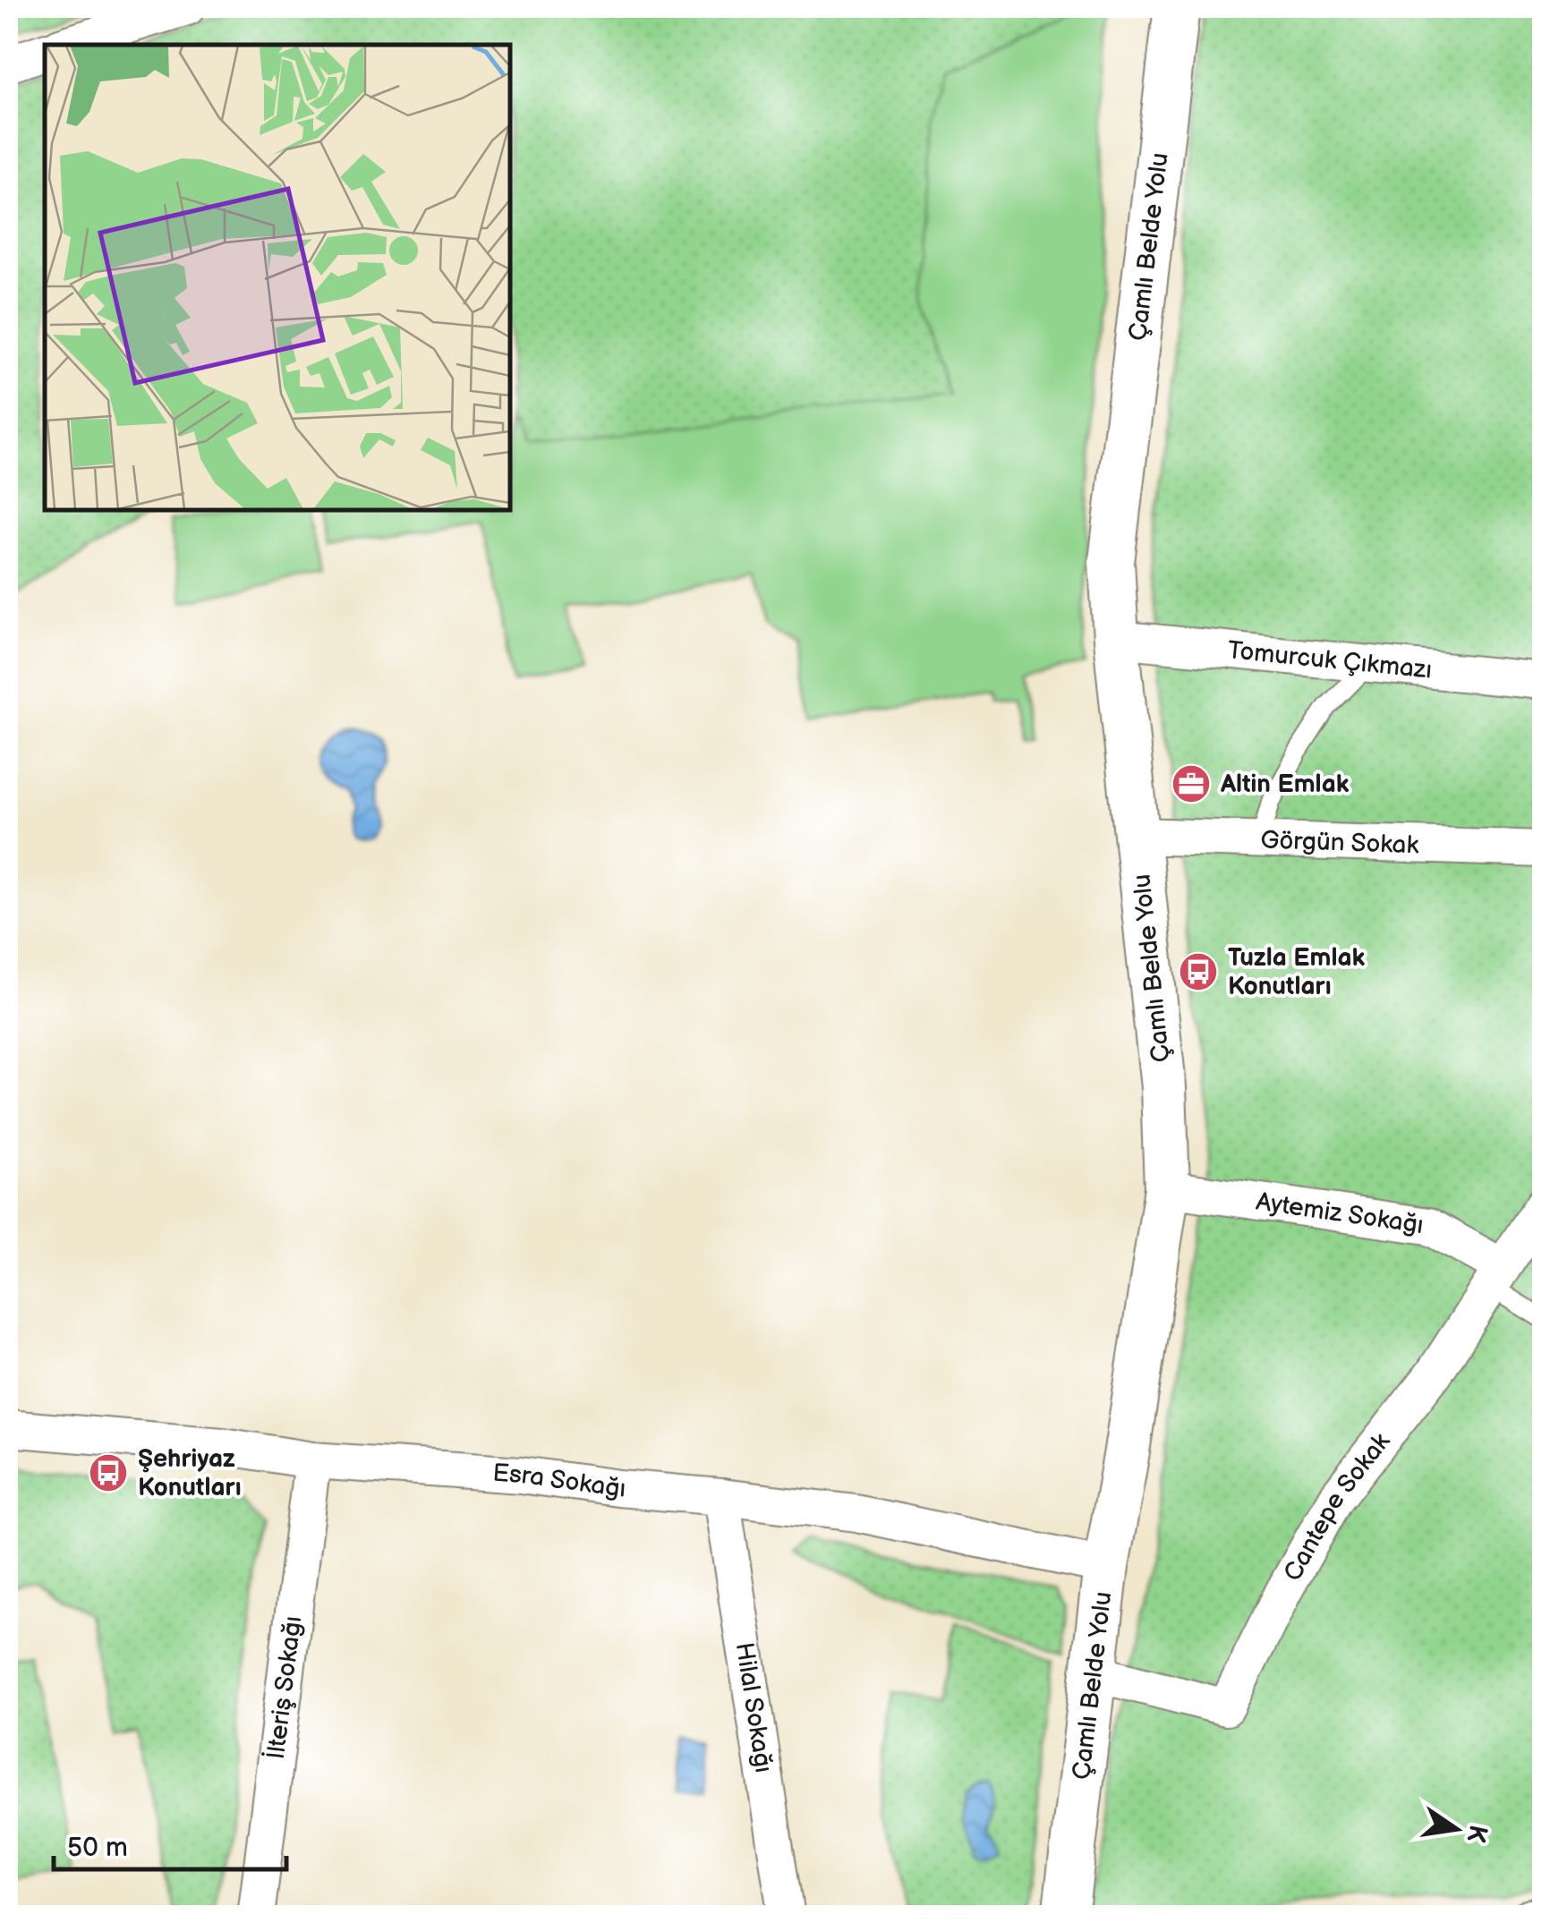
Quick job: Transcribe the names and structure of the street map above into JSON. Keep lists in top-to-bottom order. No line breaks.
{"streets":{"street":["Çamlı Belde Yolu","Tomurcuk Çıkmazı","Görgün Sokak","Aytemiz Sokağı","Esra Sokağı","Cantepe Sokak","İlteriş Sokağı","Hilal Sokağı"]},"crossings":[["Çamlı Belde Yolu","Tomurcuk Çıkmazı"],["Çamlı Belde Yolu","Görgün Sokak"],["Çamlı Belde Yolu","Aytemiz Sokağı"],["Çamlı Belde Yolu","Esra Sokağı"],["Çamlı Belde Yolu","Cantepe Sokak"],["Aytemiz Sokağı","Cantepe Sokak"],["Esra Sokağı","İlteriş Sokağı"],["Esra Sokağı","Hilal Sokağı"]],"places":{"office":["Altin Emlak"],"bus stop":["Tuzla Emlak Konutları","Şehriyaz Konutları"]},"scale_bar":"50 m","north":"right"}
